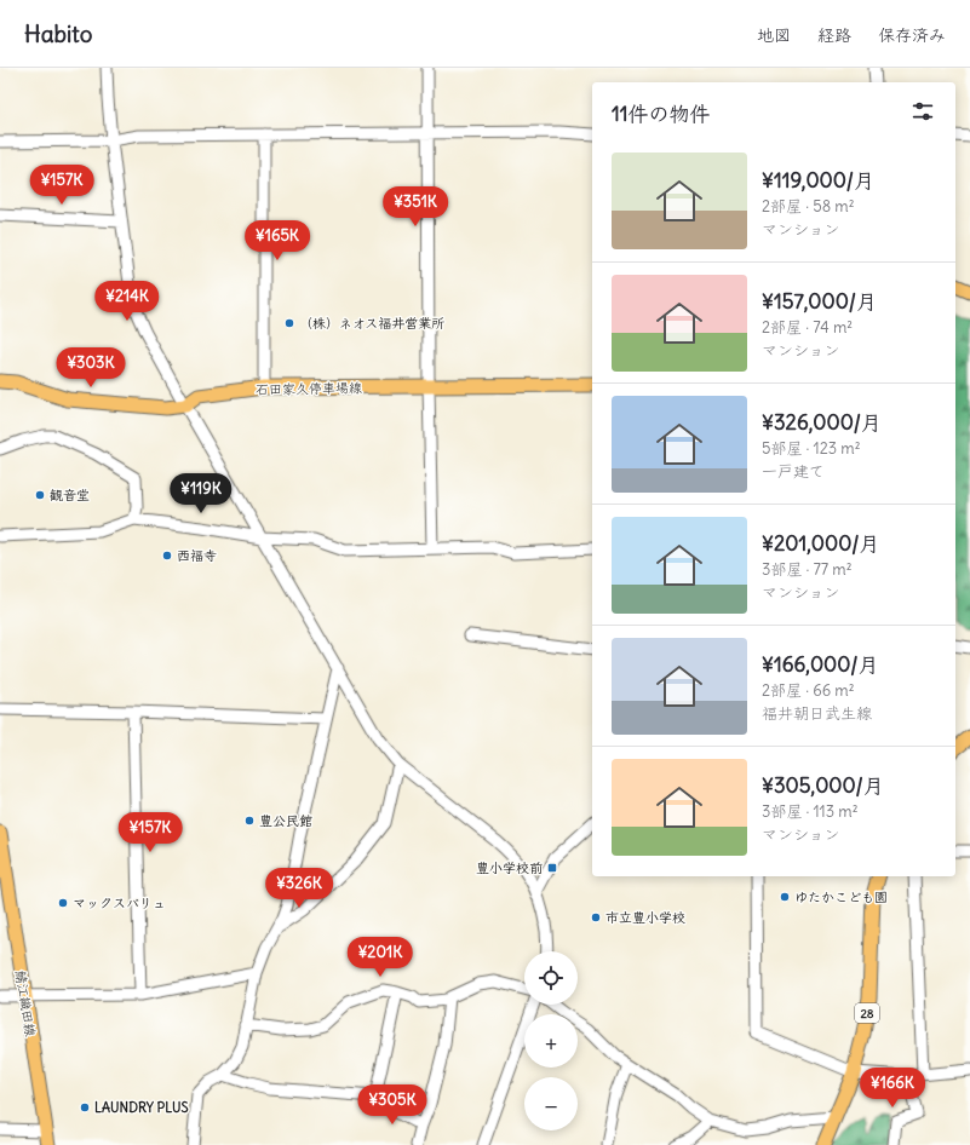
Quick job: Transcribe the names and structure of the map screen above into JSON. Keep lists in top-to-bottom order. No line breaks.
{"streets":{"main road":["石田家久停車場線","鯖江織田線","28"]},"places":{"other":["（株）ネオス福井営業所","観音堂","西福寺","豊公民館","ゆたかこども園","マックスバリュ","市立豊小学校","LAUNDRY PLUS"],"transit":["豊小学校前"]},"page":{"header":"Habito","nav":["地図","経路","保存済み"],"heading":"11件の物件","list":[{"name":"¥119,000/月","note":"2部屋 · 58 m² · マンション"},{"name":"¥157,000/月","note":"2部屋 · 74 m² · マンション"},{"name":"¥326,000/月","note":"5部屋 · 123 m² · 一戸建て"},{"name":"¥201,000/月","note":"3部屋 · 77 m² · マンション"},{"name":"¥166,000/月","note":"2部屋 · 66 m² · 福井朝日武生線"},{"name":"¥305,000/月","note":"3部屋 · 113 m² · マンション"}],"price":["¥157K","¥351K","¥165K","¥214K","¥303K","¥119K","¥157K","¥326K","¥201K","¥166K","¥305K"],"map_buttons":["+","−"]}}
